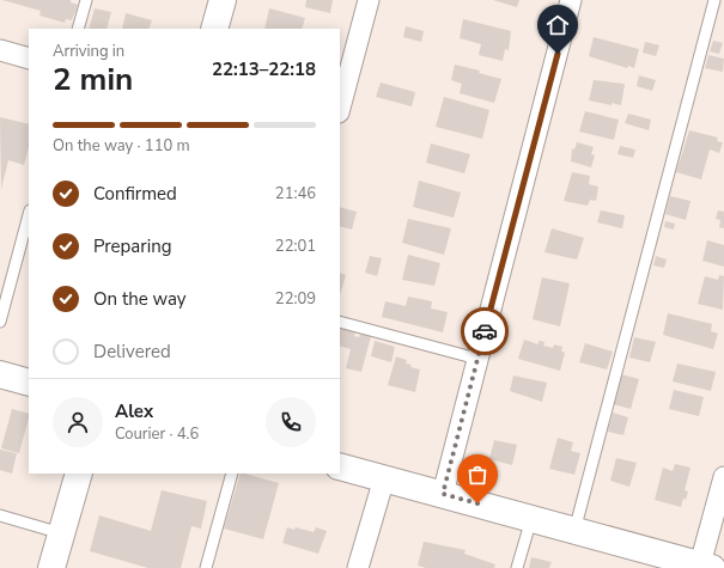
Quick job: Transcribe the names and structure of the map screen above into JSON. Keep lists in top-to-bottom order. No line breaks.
{"page":{"heading":["2 min","Arriving in","22:13–22:18"],"panel":["Alex","Courier · 4.6"],"bar":"On the way · 110 m","list":[["Confirmed","21:46"],["Preparing","22:01"],["On the way","22:09"],"Delivered"]}}
